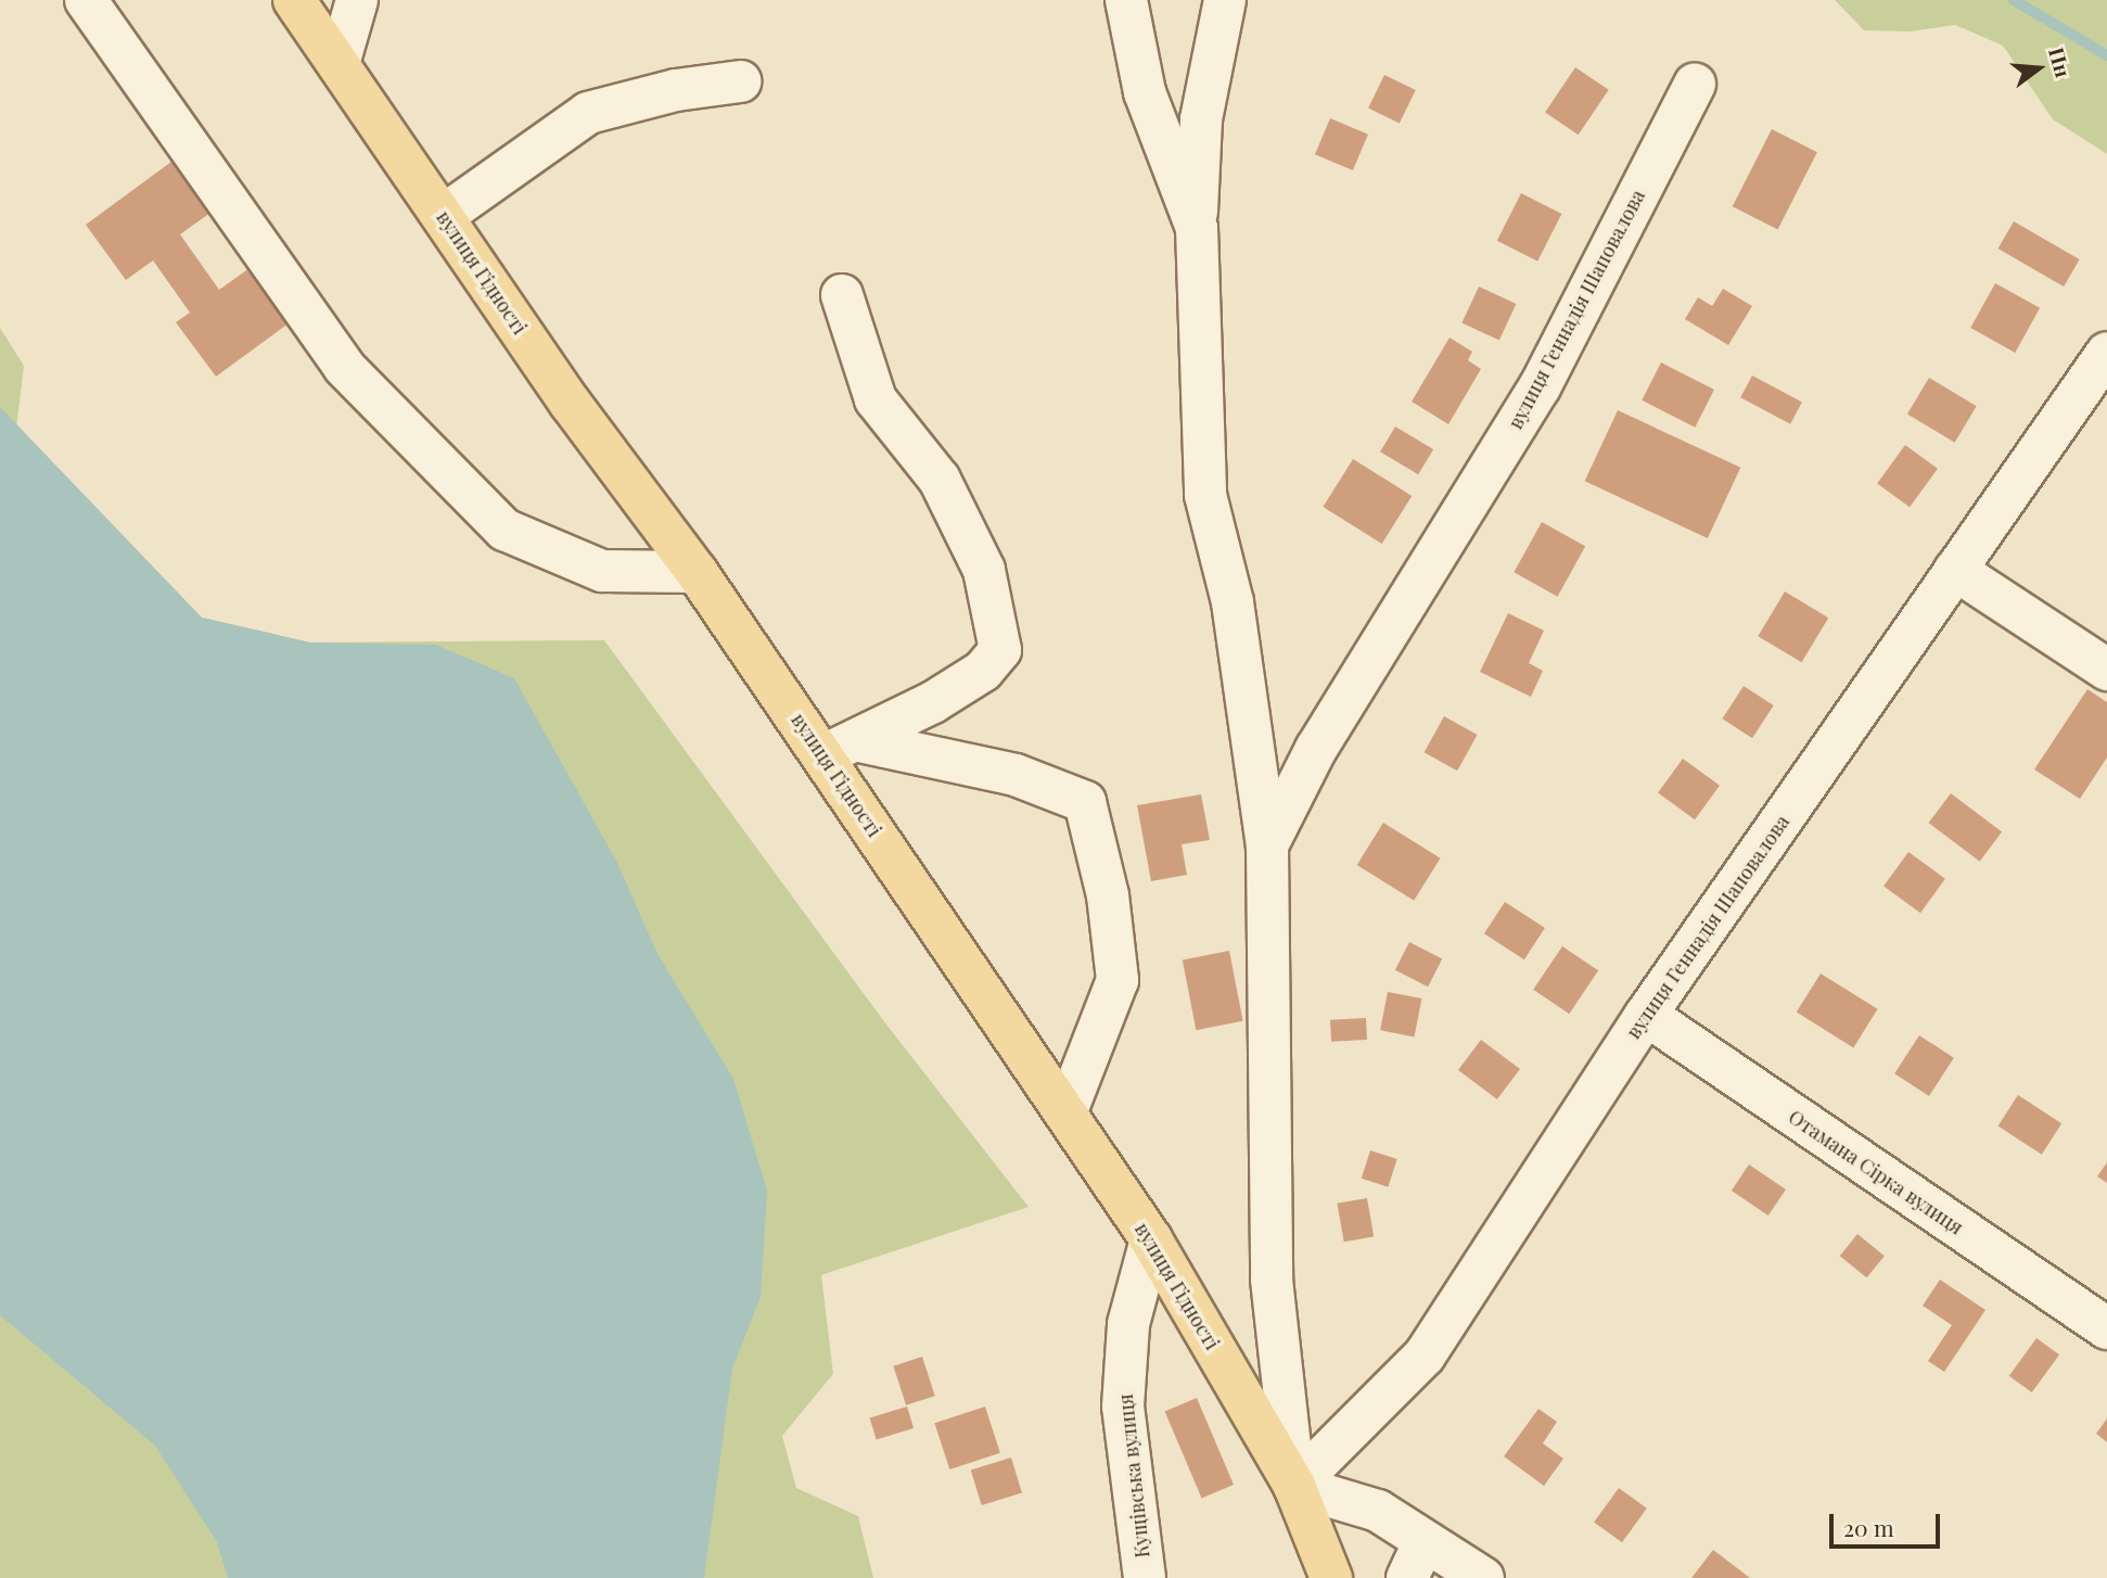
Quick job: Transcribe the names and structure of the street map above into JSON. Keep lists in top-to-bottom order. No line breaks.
{"streets":{"main road":["вулиця Гідності"],"street":["вулиця Геннадія Шаповалова","Отамана Сірка вулиця","Кущівська вулиця"]},"crossings":[["вулиця Гідності","вулиця Геннадія Шаповалова"],["вулиця Гідності","Кущівська вулиця"],["вулиця Геннадія Шаповалова","Отамана Сірка вулиця"]],"scale_bar":"20 m","north":"right"}
